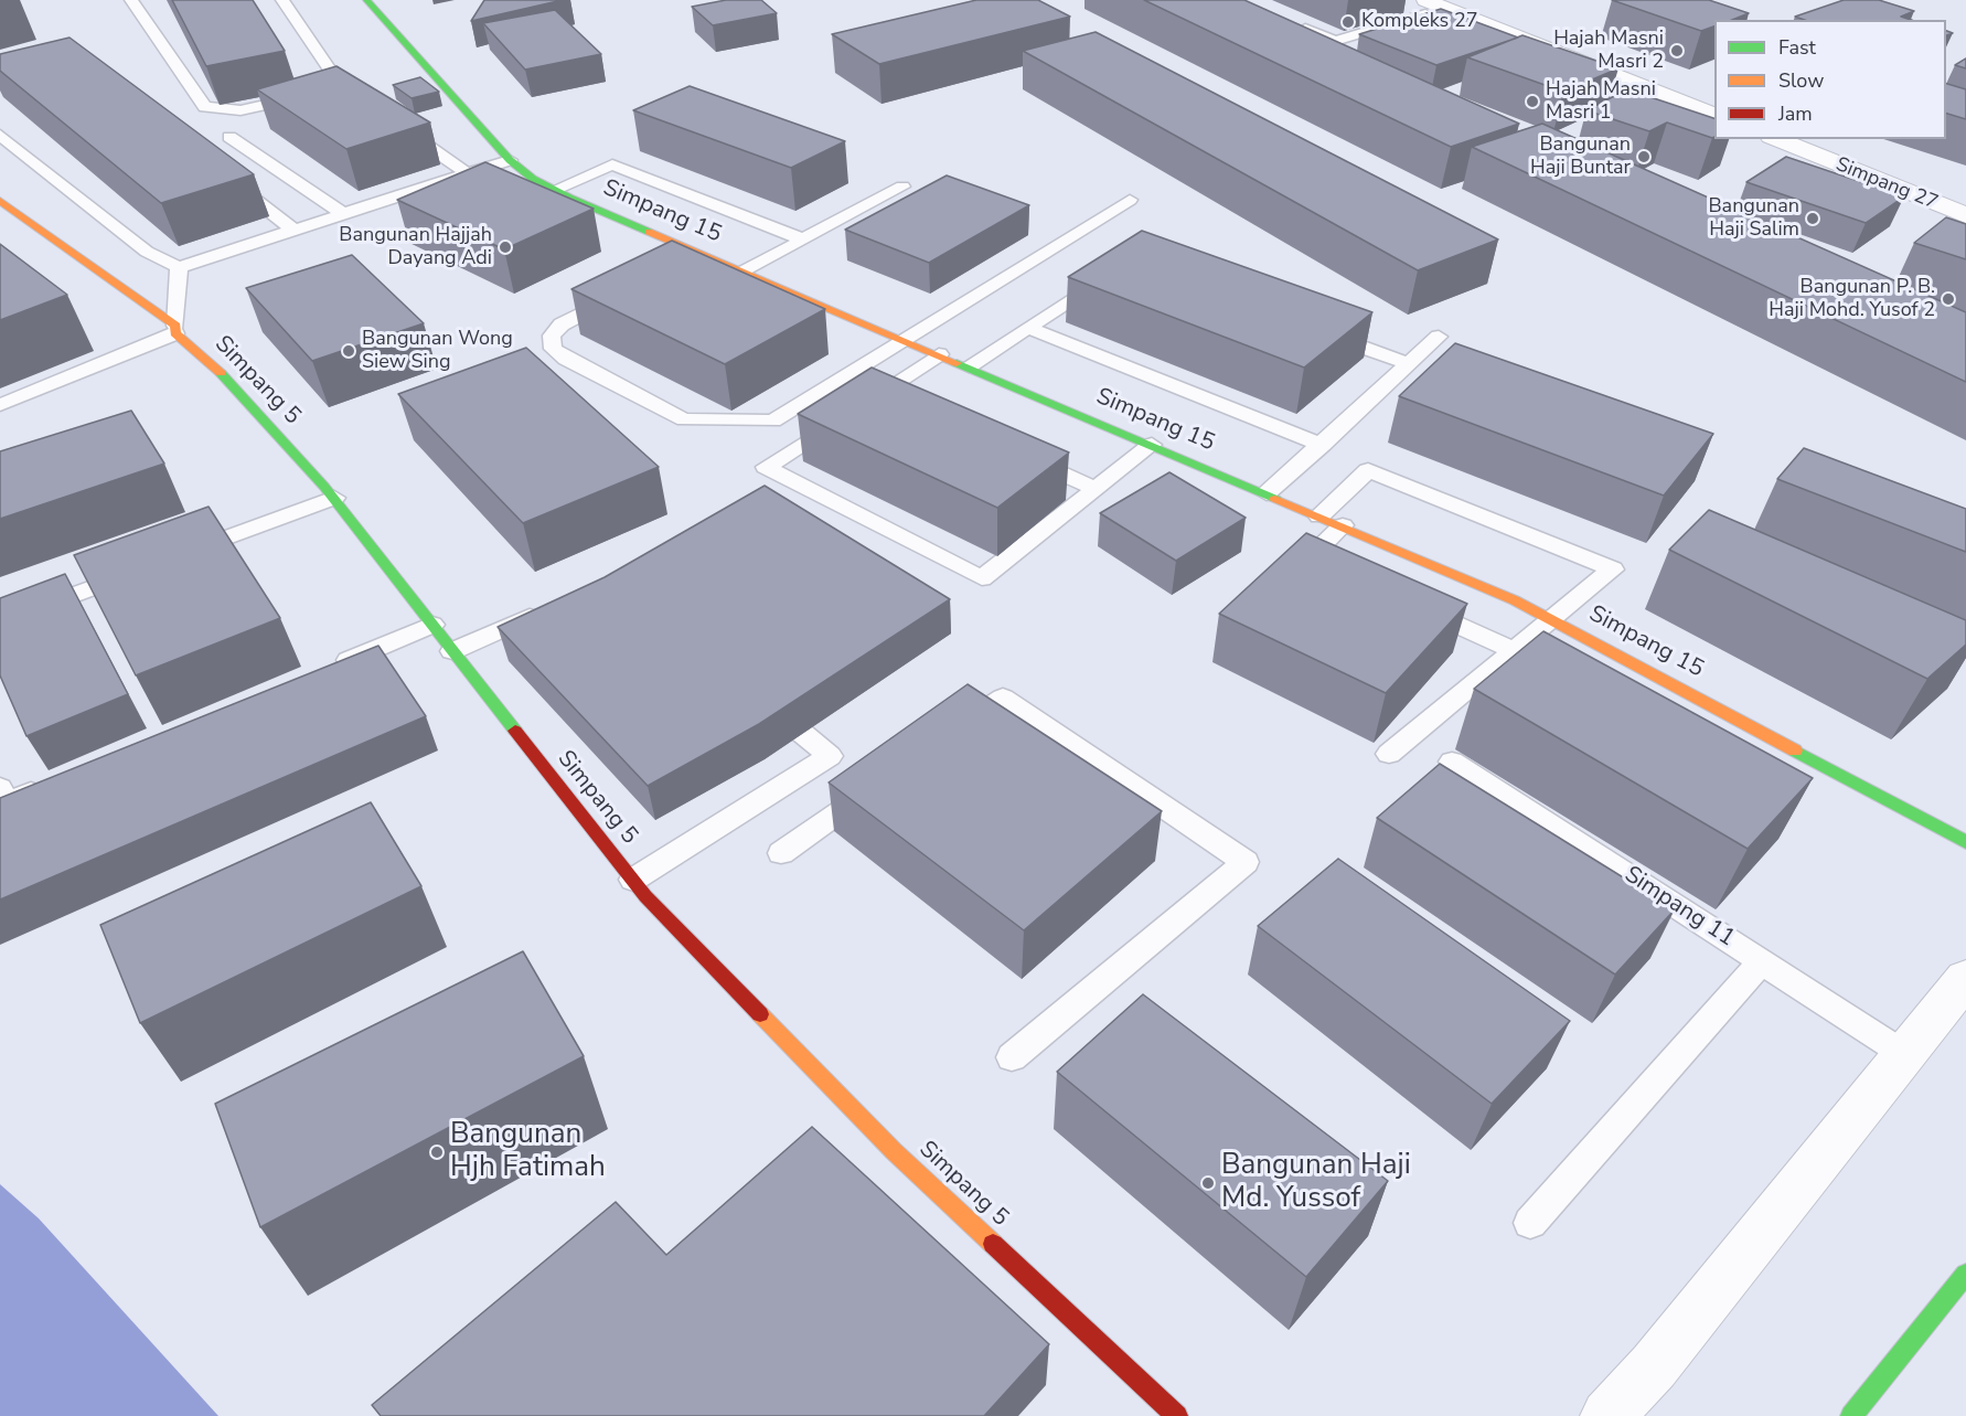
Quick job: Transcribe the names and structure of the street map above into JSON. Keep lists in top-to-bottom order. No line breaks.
{"streets":{"street":["Simpang 27","Simpang 15","Simpang 5"],"lane":["Simpang 11"]},"places":["Kompleks 27","Hajah Masni Masri 2","Hajah Masni Masri 1","Bangunan Haji Buntar","Bangunan Haji Salim","Bangunan Hajjah Dayang Adi","Bangunan P. B. Haji Mohd. Yusof 2","Bangunan Wong Siew Sing","Bangunan Hjh Fatimah","Bangunan Haji Md. Yussof"],"legend":["Fast","Slow","Jam"]}
